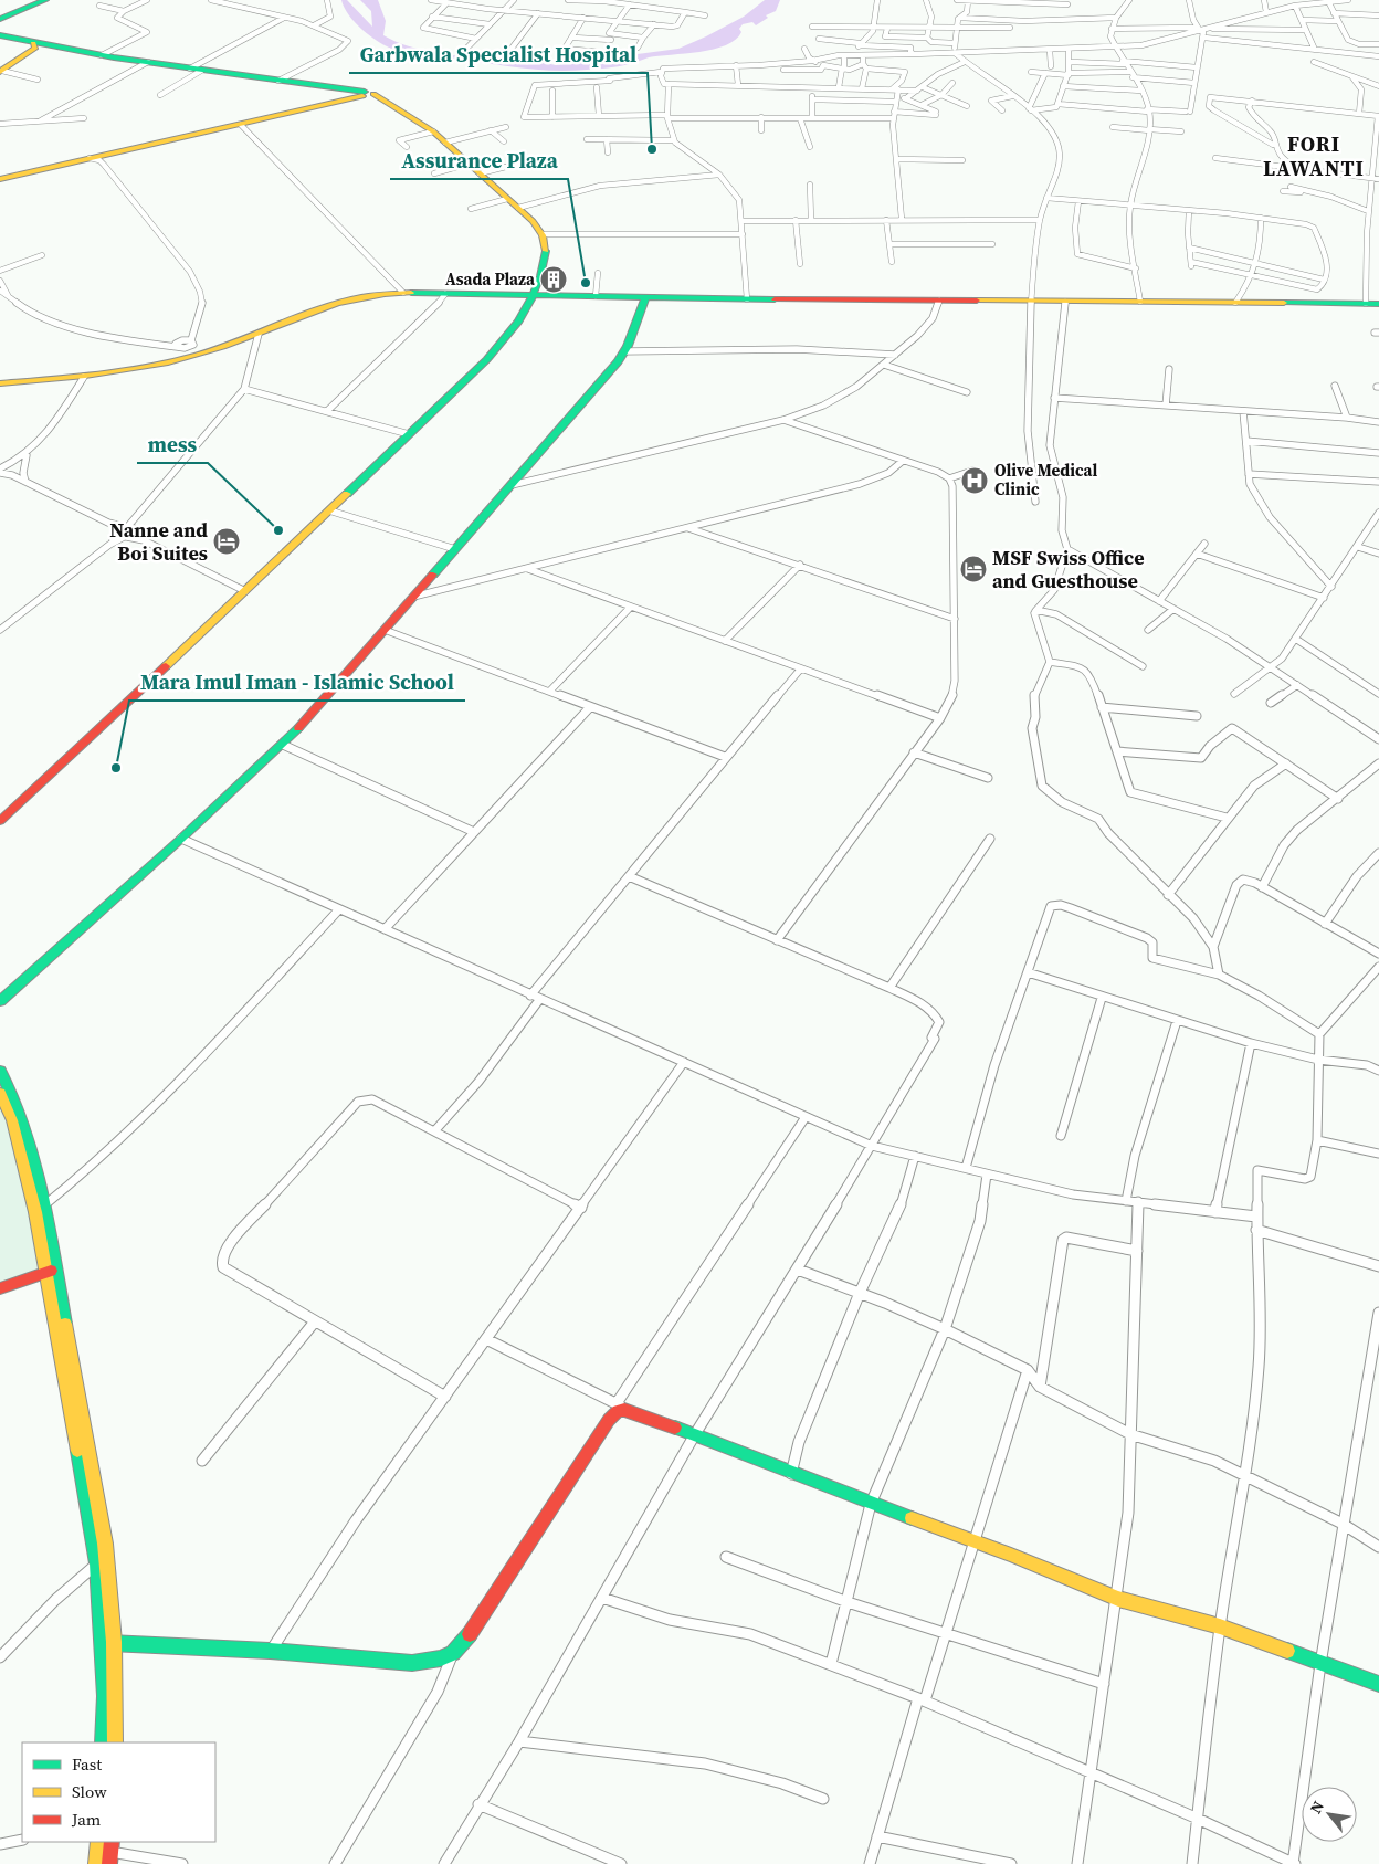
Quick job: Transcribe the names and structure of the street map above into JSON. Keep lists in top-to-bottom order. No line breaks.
{"districts":["FORI LAWANTI"],"places":{"other":["Garbwala Specialist Hospital","Assurance Plaza","mess","Mara Imul Iman - Islamic School"],"building":["Asada Plaza"],"hospital":["Olive Medical Clinic"],"hotel":["Nanne and Boi Suites","MSF Swiss Office and Guesthouse"]},"legend":["Fast","Slow","Jam"],"north":"top left"}
